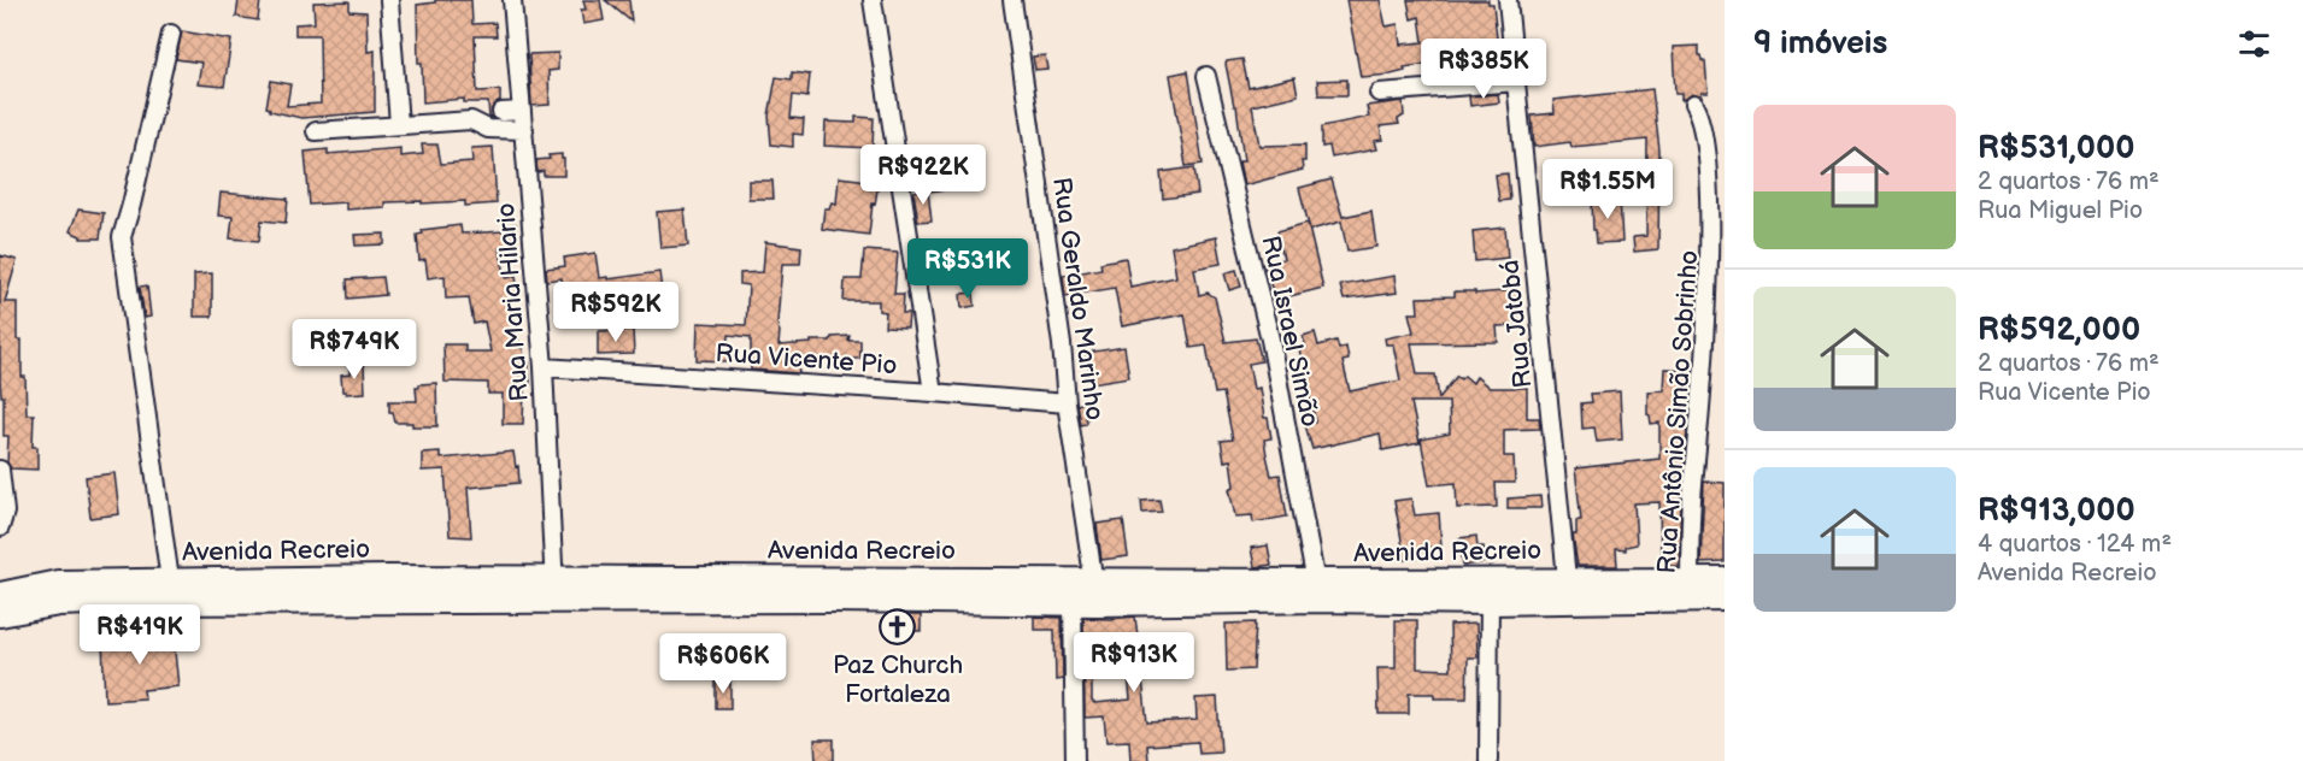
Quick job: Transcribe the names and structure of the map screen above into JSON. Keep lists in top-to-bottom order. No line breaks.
{"streets":{"main road":["Avenida Recreio"],"street":["Rua Geraldo Marinho","Rua Maria Hilario","Rua Jatobá","Rua Israel Simão","Rua Vicente Pio","Rua Antônio Simão Sobrinho"]},"crossings":[["Rua Geraldo Marinho","Rua Vicente Pio"],["Rua Geraldo Marinho","Avenida Recreio"],["Rua Maria Hilario","Rua Vicente Pio"],["Rua Maria Hilario","Avenida Recreio"],["Rua Jatobá","Avenida Recreio"],["Rua Israel Simão","Avenida Recreio"],["Rua Antônio Simão Sobrinho","Avenida Recreio"]],"places":{"church":["Paz Church Fortaleza"]},"page":{"heading":"9 imóveis","price":["R$385K","R$922K","R$1.55M","R$531K","R$592K","R$749K","R$419K","R$913K","R$606K"],"list":[{"name":"R$531,000","note":"2 quartos · 76 m² · Rua Miguel Pio"},{"name":"R$592,000","note":"2 quartos · 76 m² · Rua Vicente Pio"},{"name":"R$913,000","note":"4 quartos · 124 m² · Avenida Recreio"}]}}
